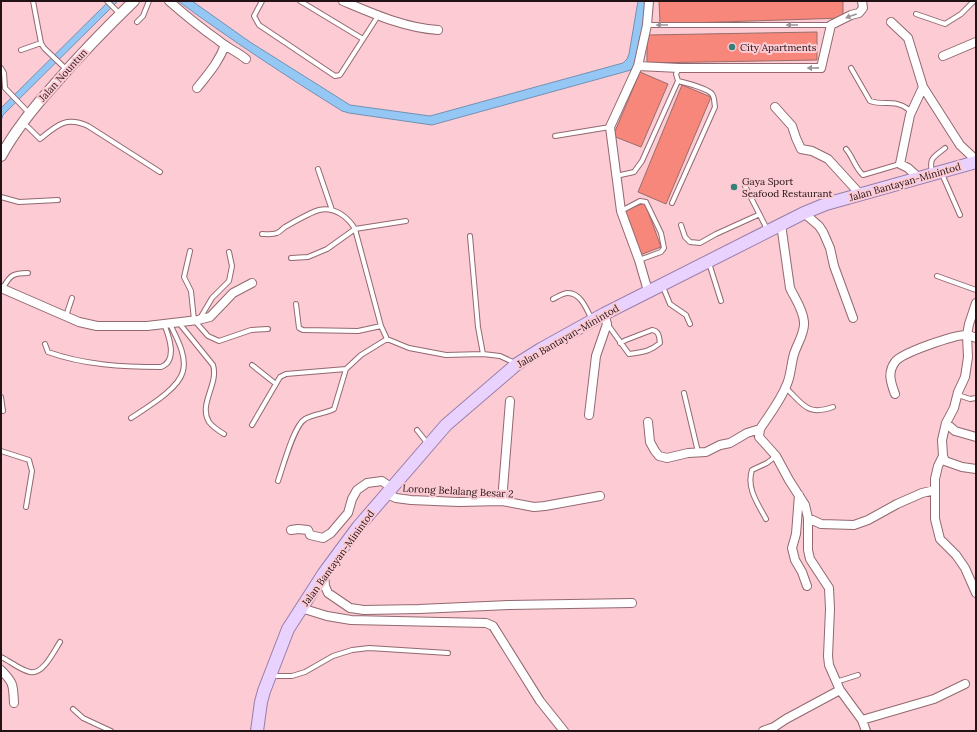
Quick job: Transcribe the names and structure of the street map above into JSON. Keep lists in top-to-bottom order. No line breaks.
{"streets":{"main road":["Jalan Bantayan-Minintod"],"street":["Jalan Nountun","Lorong Belalang Besar 2"]},"crossings":[["Jalan Bantayan-Minintod","Lorong Belalang Besar 2"]],"places":["City Apartments","Gaya Sport Seafood Restaurant"]}
